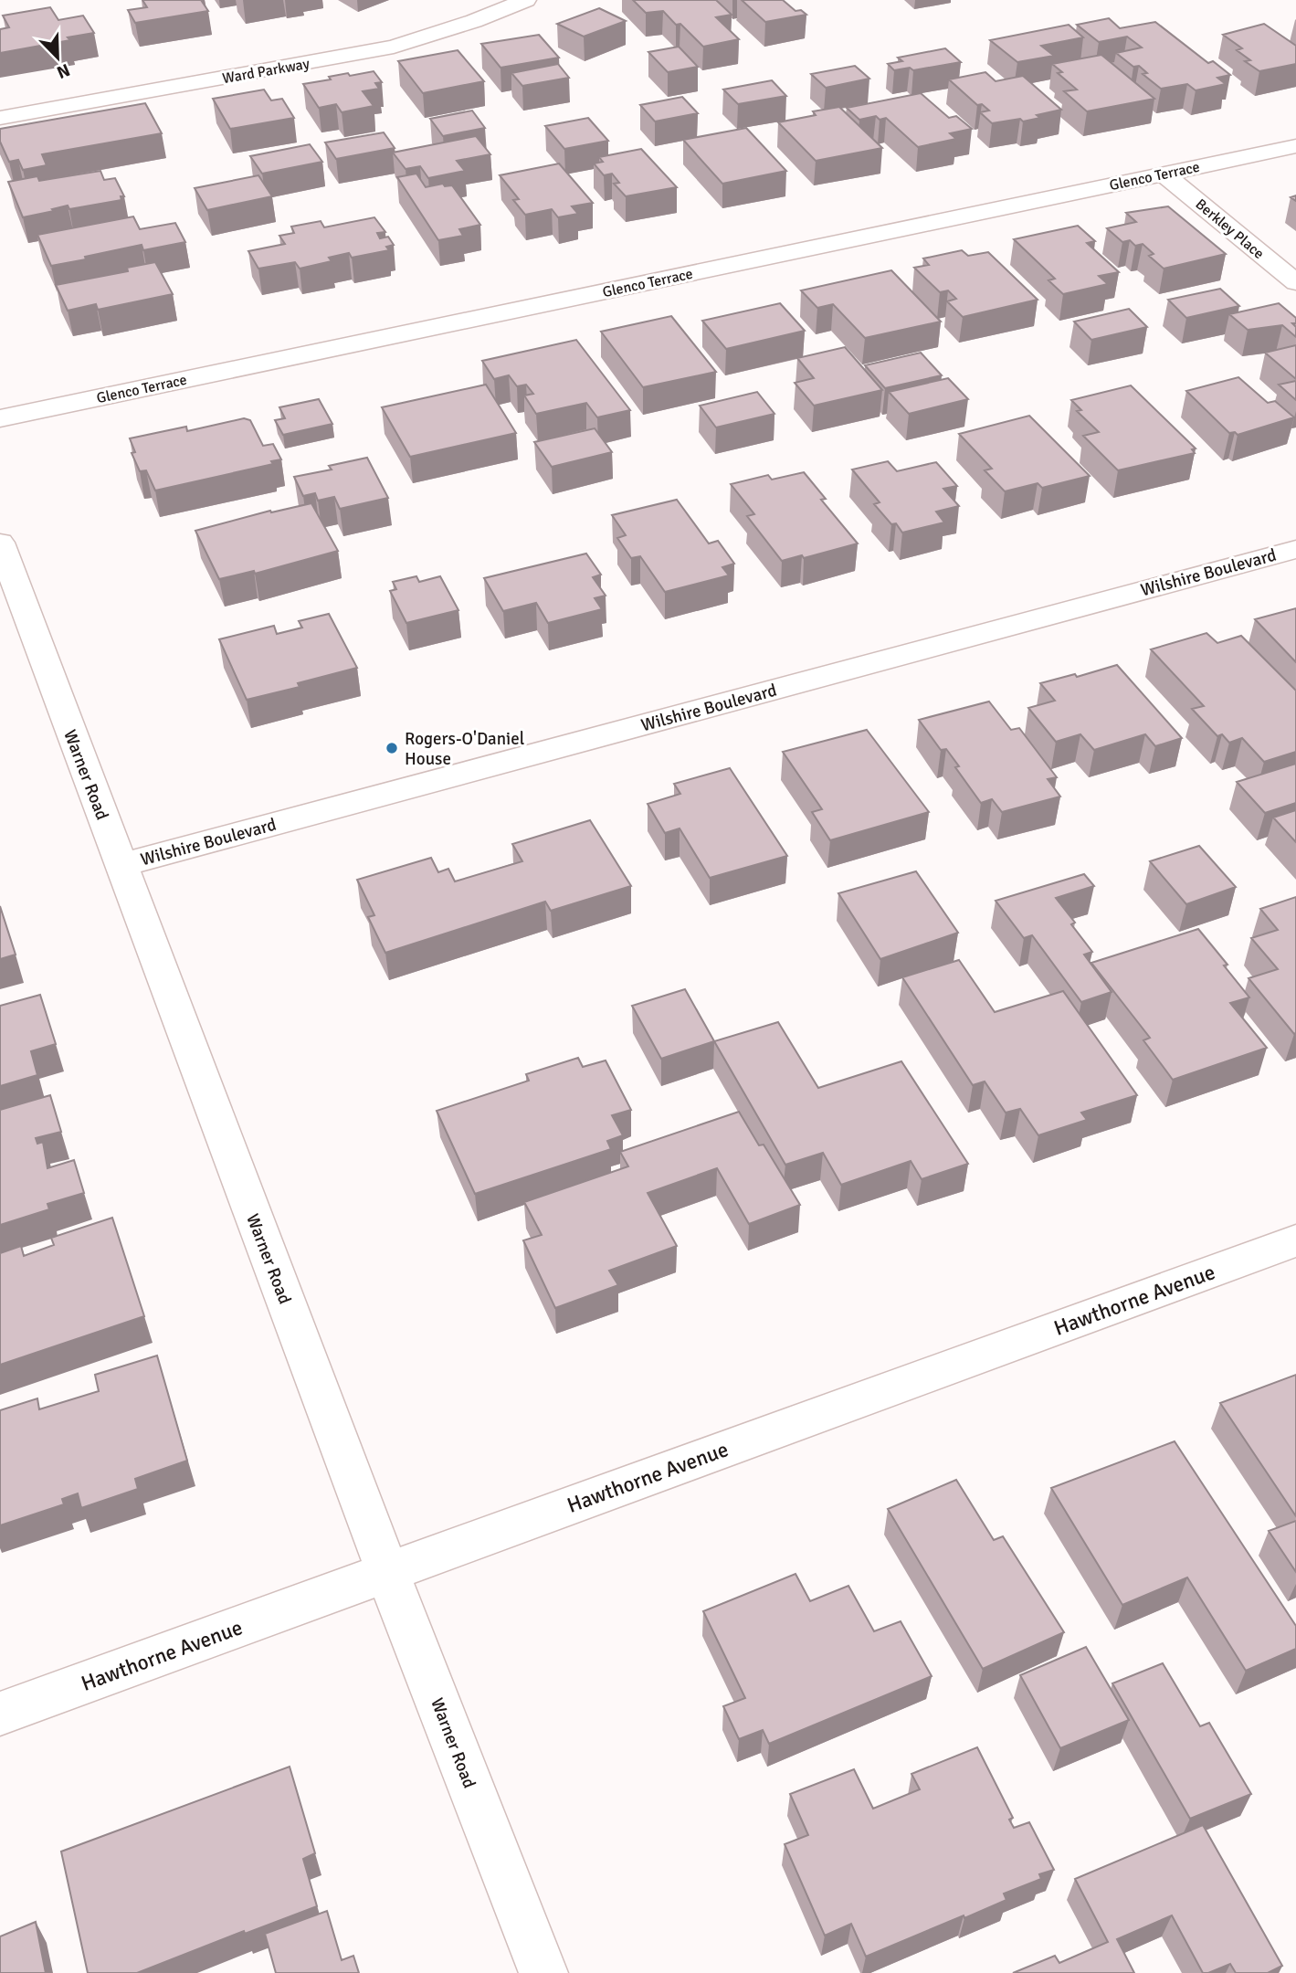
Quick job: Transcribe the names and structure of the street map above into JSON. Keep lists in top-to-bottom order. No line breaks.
{"streets":{"street":["Ward Parkway","Glenco Terrace","Berkley Place","Wilshire Boulevard","Warner Road","Hawthorne Avenue"]},"crossings":[["Glenco Terrace","Berkley Place"],["Wilshire Boulevard","Warner Road"],["Warner Road","Hawthorne Avenue"]],"places":["Rogers-O'Daniel House"],"north":"bottom right"}
